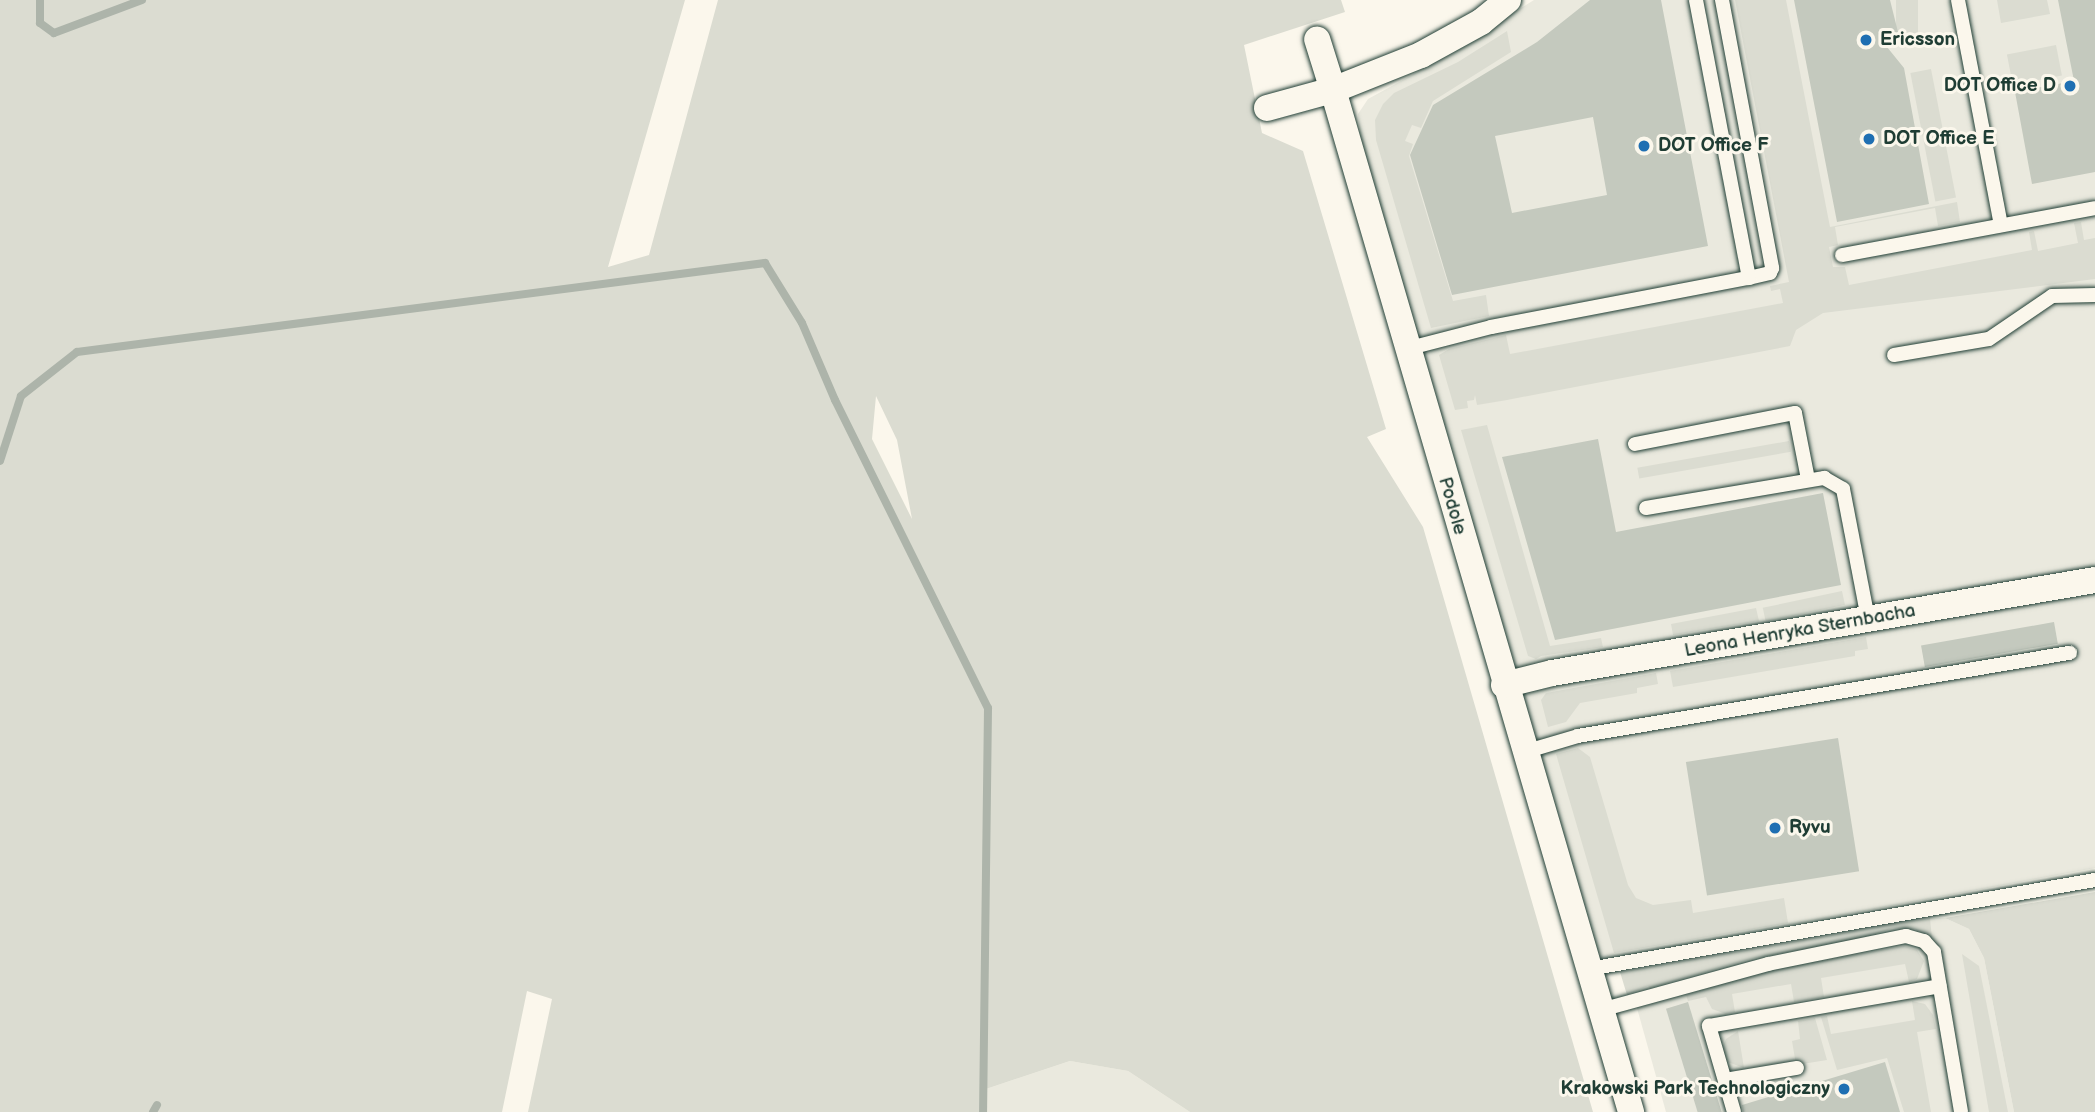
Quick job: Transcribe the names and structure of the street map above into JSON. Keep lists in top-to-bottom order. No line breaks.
{"streets":{"street":["Podole","Leona Henryka Sternbacha"]},"crossings":[["Podole","Leona Henryka Sternbacha"]],"places":["Ericsson","DOT Office D","DOT Office E","DOT Office F","Ryvu","Krakowski Park Technologiczny"]}
